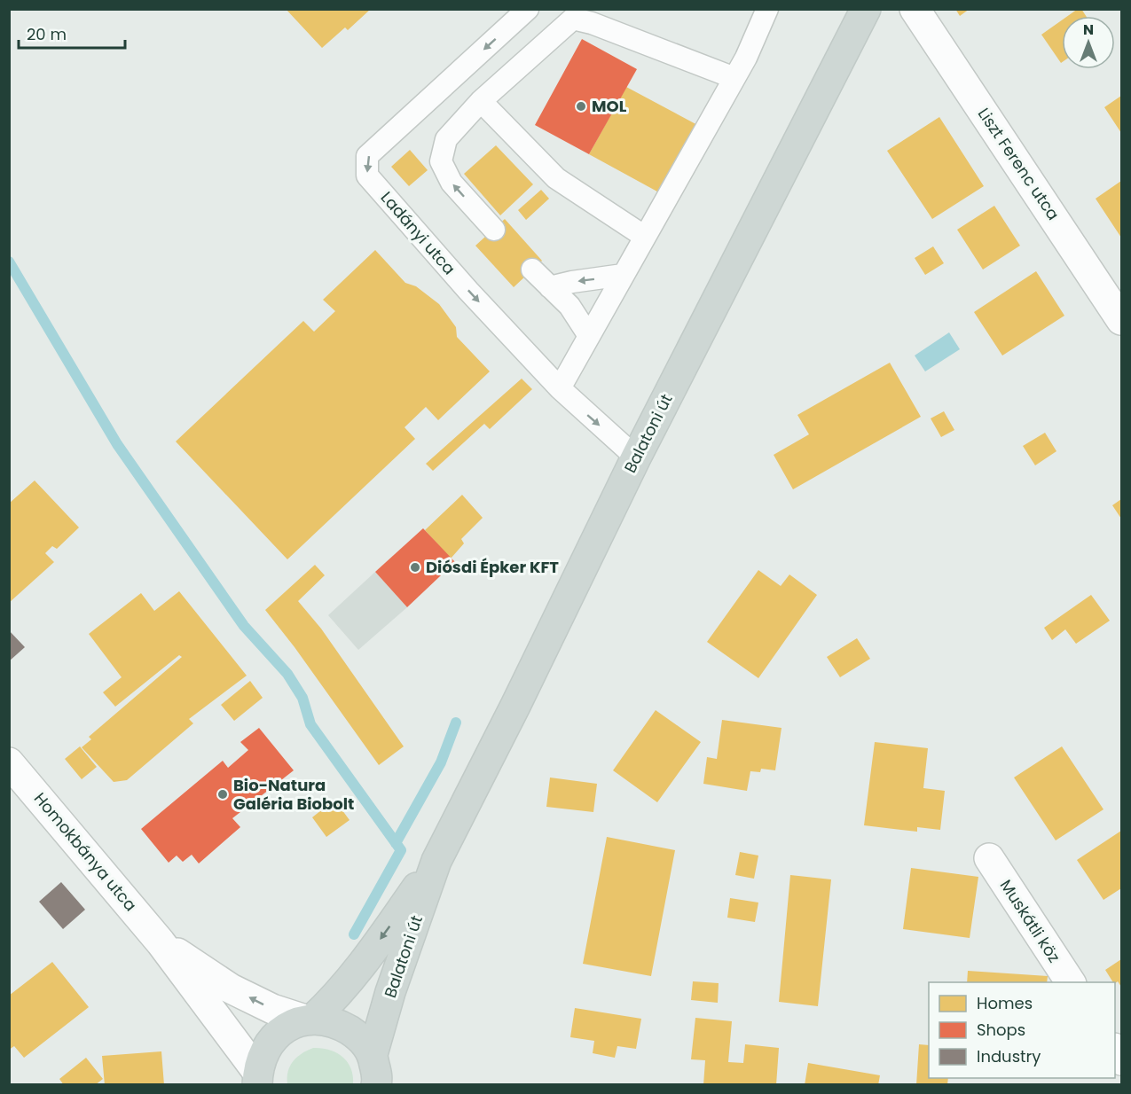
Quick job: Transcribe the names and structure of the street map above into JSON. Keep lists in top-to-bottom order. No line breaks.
{"streets":{"main road":["Balatoni út"],"street":["Liszt Ferenc utca","Homokbánya utca","Muskátli köz"],"lane":["Ladányi utca"]},"crossings":[["Ladányi utca","Balatoni út"],["Balatoni út","Homokbánya utca"]],"places":["MOL","Diósdi Épker KFT","Bio-Natura Galéria Biobolt"],"legend":["Homes","Shops","Industry"],"scale_bar":"20 m","north":"top"}
